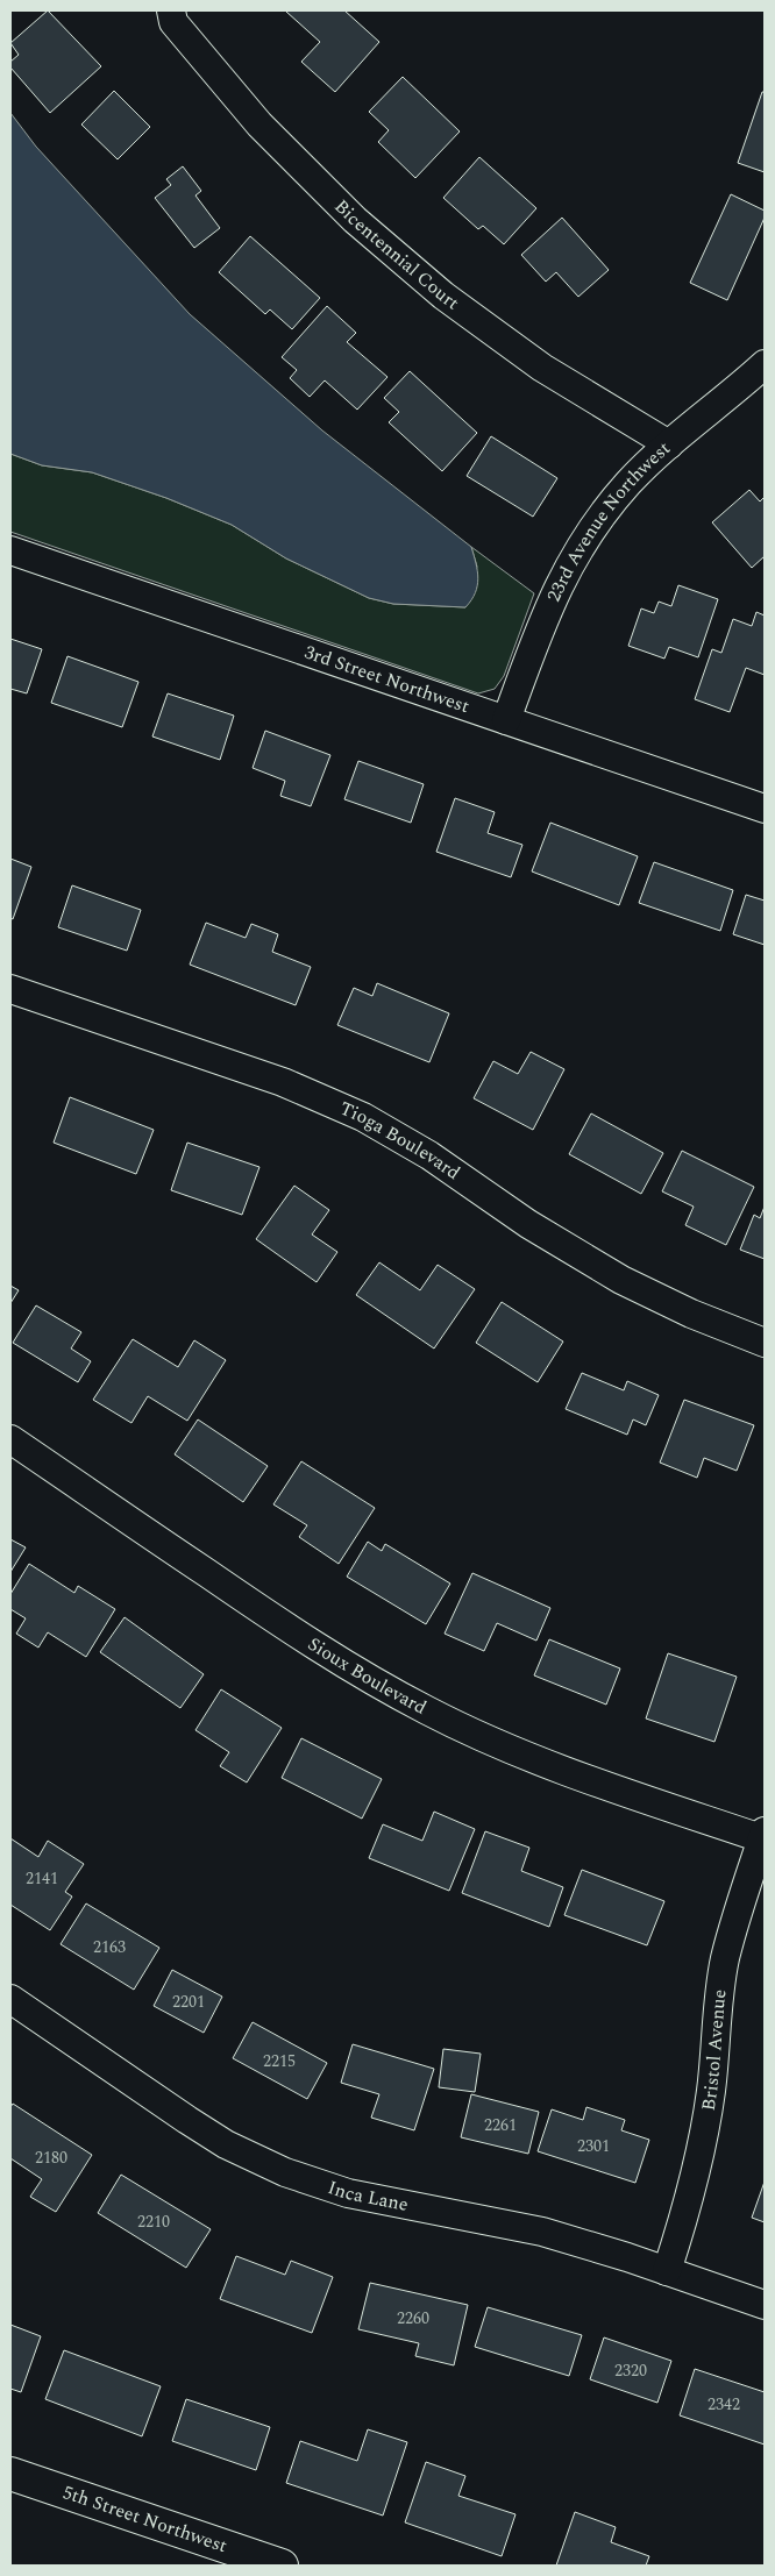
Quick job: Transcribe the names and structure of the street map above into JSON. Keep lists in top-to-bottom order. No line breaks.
{"streets":{"street":["Bicentennial Court","23rd Avenue Northwest","3rd Street Northwest","Tioga Boulevard","Sioux Boulevard","Bristol Avenue","Inca Lane","5th Street Northwest"]},"crossings":[["Bicentennial Court","23rd Avenue Northwest"],["23rd Avenue Northwest","3rd Street Northwest"],["Sioux Boulevard","Bristol Avenue"],["Bristol Avenue","Inca Lane"]],"house_numbers":["2141","2163","2201","2215","2261","2301","2180","2210","2260","2320","2342"]}
